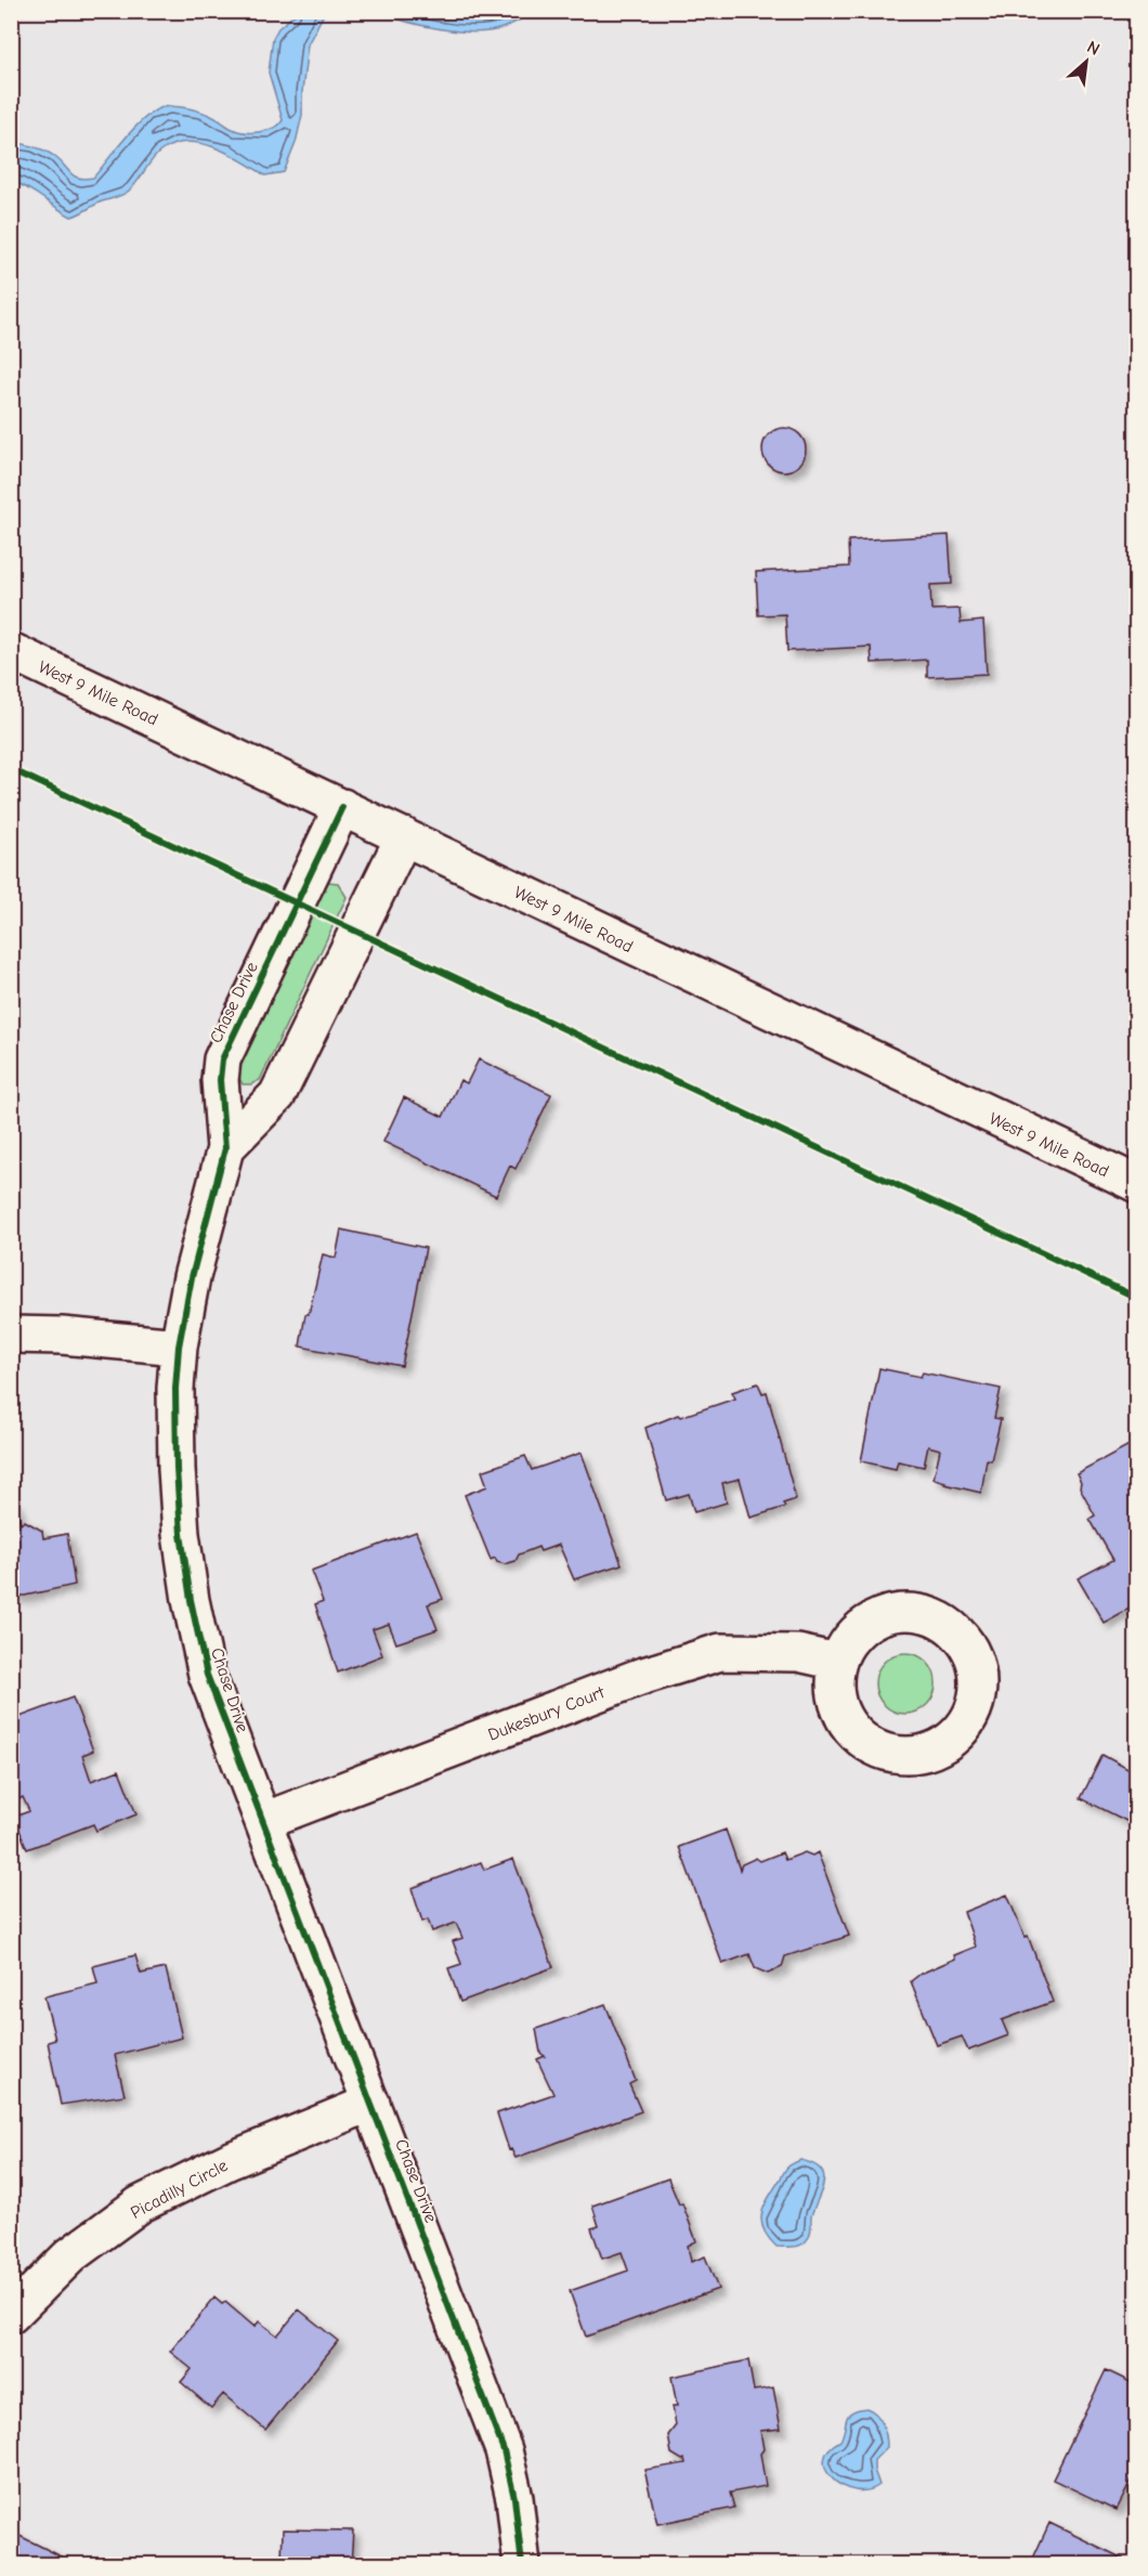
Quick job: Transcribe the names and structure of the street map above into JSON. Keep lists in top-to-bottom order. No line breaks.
{"streets":{"street":["West 9 Mile Road","Chase Drive","Dukesbury Court","Picadilly Circle"]},"crossings":[["West 9 Mile Road","Chase Drive"],["Chase Drive","Dukesbury Court"],["Chase Drive","Picadilly Circle"]],"north":"top right"}
